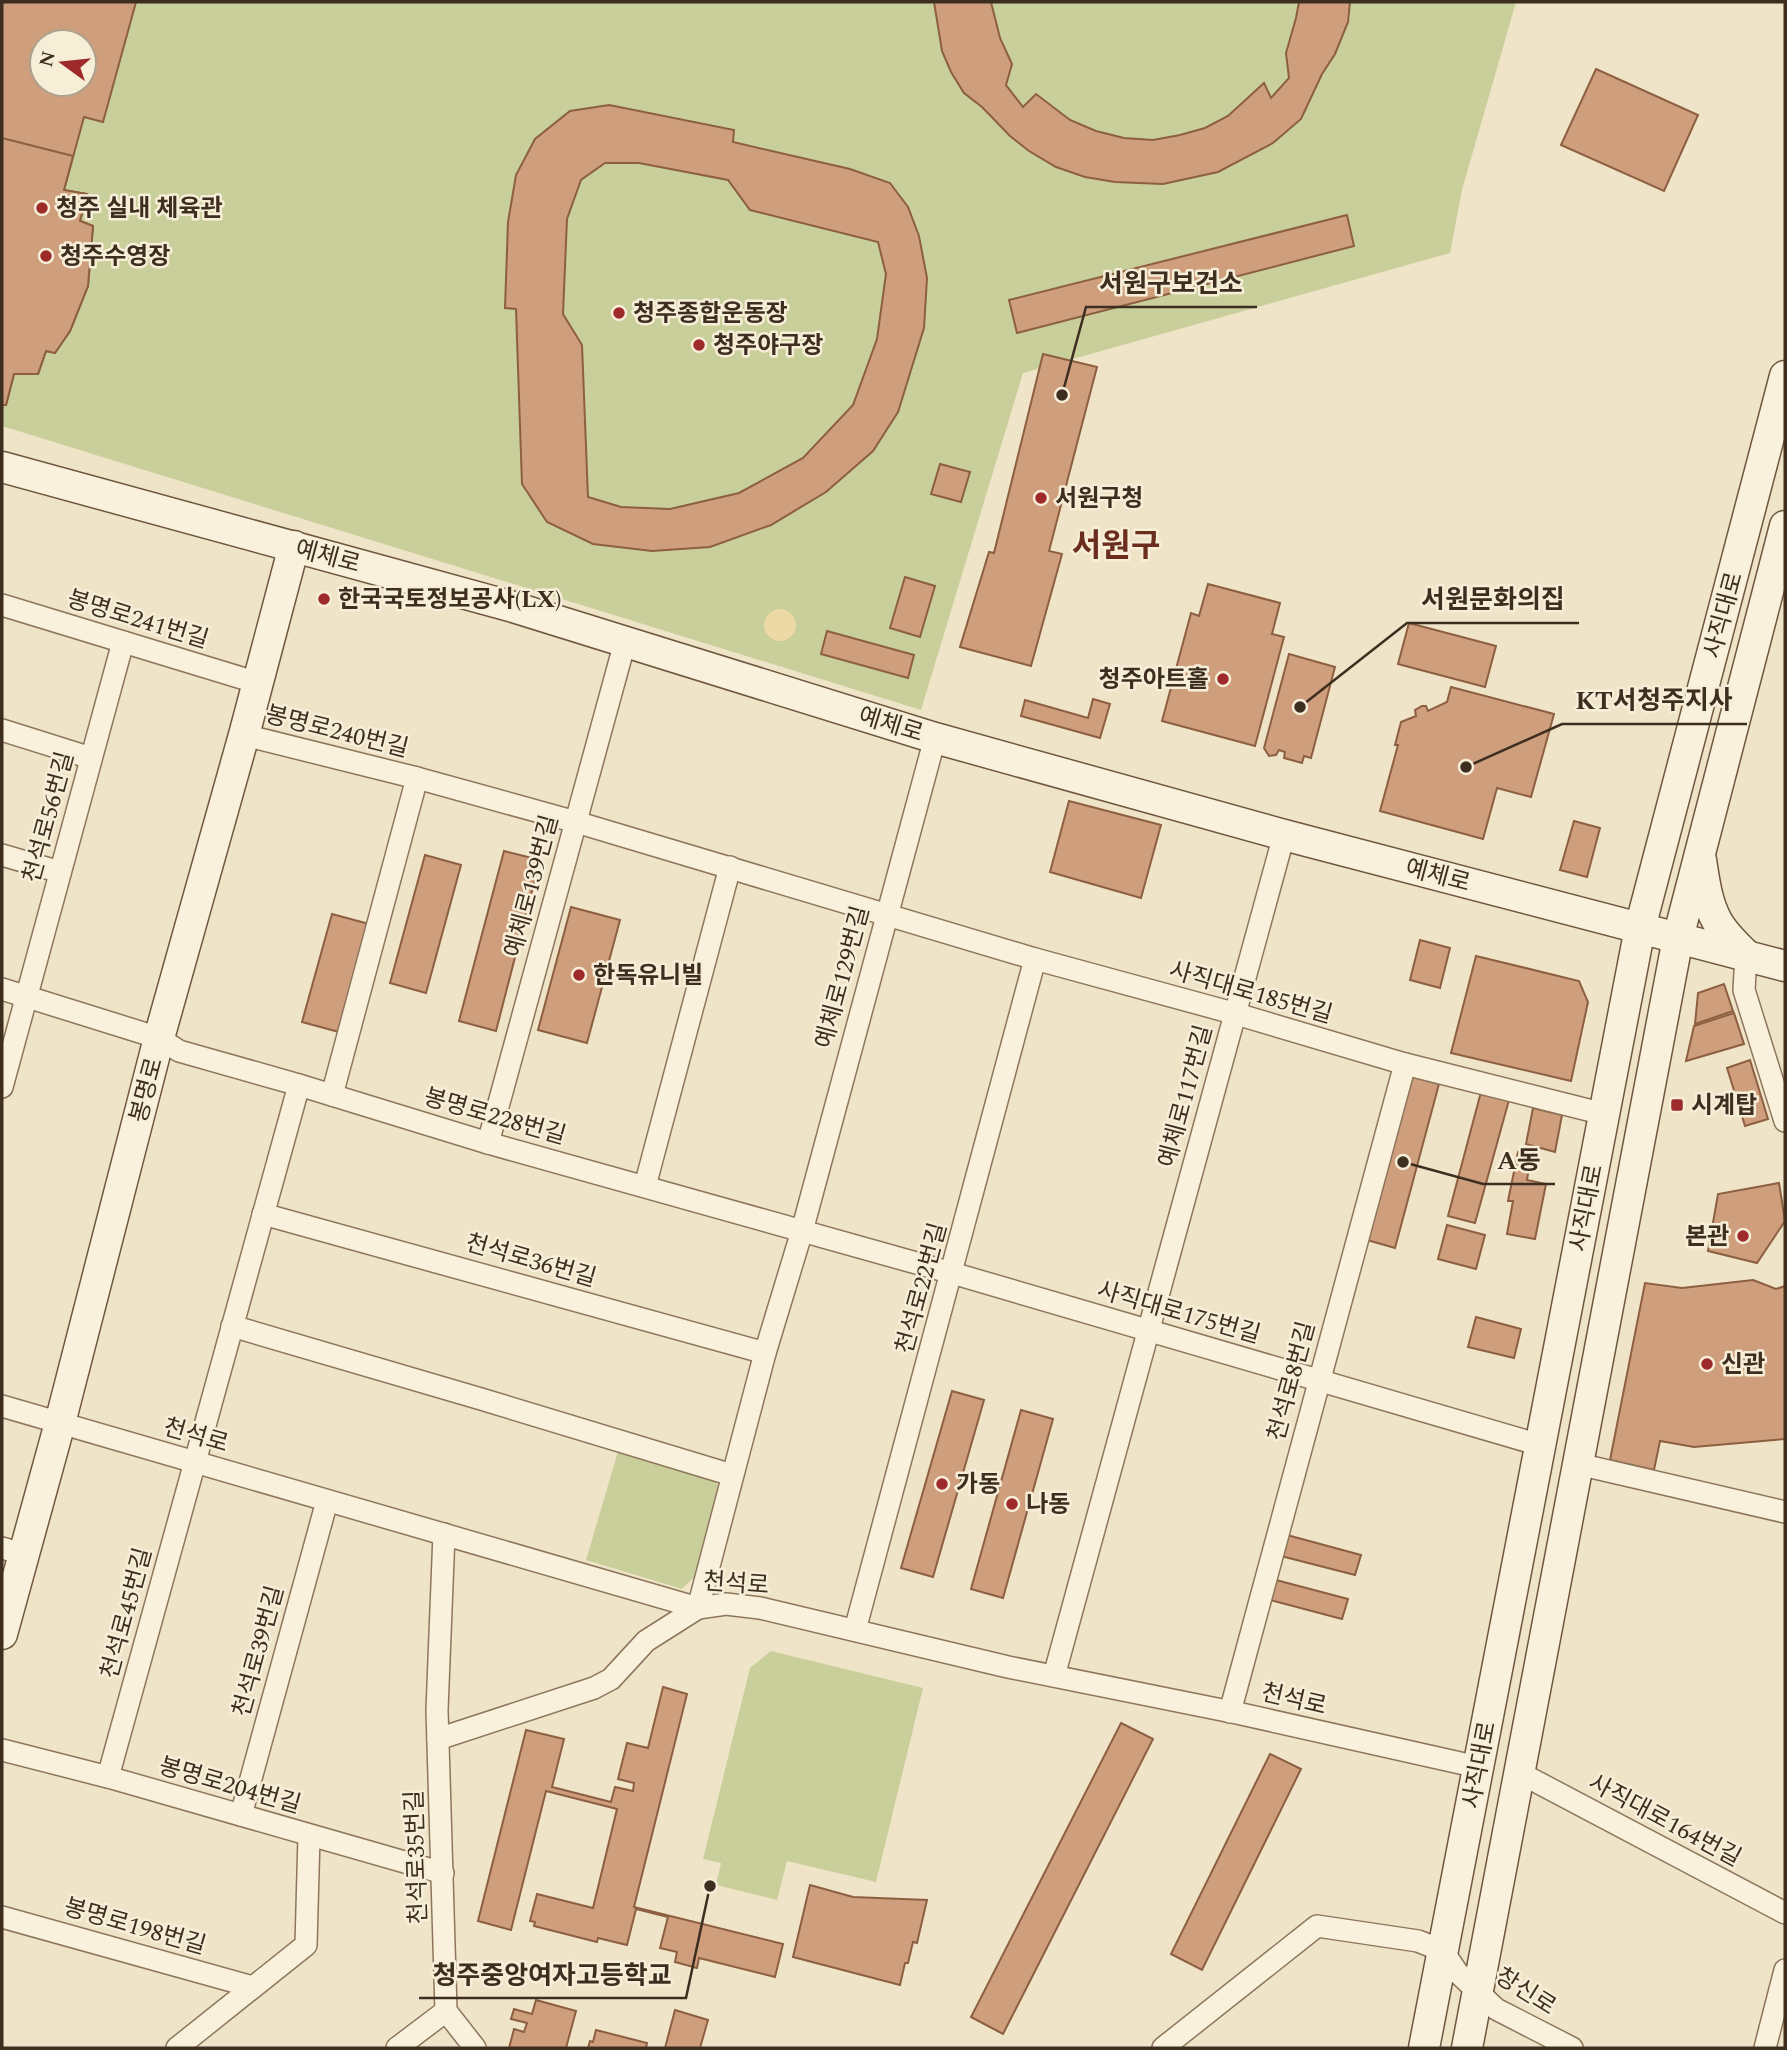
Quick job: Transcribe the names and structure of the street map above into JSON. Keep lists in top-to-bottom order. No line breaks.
{"streets":{"main road":["예체로","사직대로","봉명로"],"street":["봉명로241번길","봉명로240번길","천석로56번길","예체로139번길","예체로129번길","사직대로185번길","예체로117번길","봉명로228번길","천석로36번길","천석로22번길","사직대로175번길","천석로8번길","천석로","천석로45번길","천석로39번길","봉명로204번길","사직대로164번길","천석로35번길","봉명로198번길","창신로"]},"crossings":[["예체로","사직대로"],["예체로","예체로139번길"],["예체로","예체로129번길"],["예체로","봉명로"],["예체로","예체로117번길"],["사직대로","사직대로185번길"],["사직대로","사직대로175번길"],["사직대로","천석로"],["사직대로","사직대로164번길"],["사직대로","창신로"],["봉명로241번길","천석로56번길"],["봉명로241번길","봉명로"],["봉명로240번길","예체로139번길"],["봉명로240번길","예체로129번길"],["봉명로240번길","사직대로185번길"],["봉명로240번길","봉명로"],["봉명로240번길","봉명로228번길"],["천석로56번길","봉명로228번길"],["예체로139번길","봉명로228번길"],["예체로129번길","사직대로185번길"],["예체로129번길","봉명로228번길"],["예체로129번길","천석로36번길"],["예체로129번길","사직대로175번길"],["예체로129번길","천석로"],["사직대로185번길","예체로117번길"],["사직대로185번길","천석로22번길"],["사직대로185번길","천석로8번길"],["봉명로","봉명로228번길"],["봉명로","천석로"],["예체로117번길","사직대로175번길"],["예체로117번길","천석로"],["봉명로228번길","사직대로175번길"],["봉명로228번길","천석로45번길"],["천석로36번길","천석로45번길"],["천석로22번길","사직대로175번길"],["천석로22번길","천석로"],["사직대로175번길","천석로8번길"],["천석로8번길","천석로"],["천석로","천석로45번길"],["천석로","천석로39번길"],["천석로","천석로35번길"],["천석로45번길","봉명로204번길"],["천석로39번길","봉명로204번길"],["봉명로204번길","천석로35번길"]],"districts":["서원구"],"places":{"other":["청주 실내 체육관","청주수영장","청주종합운동장","청주야구장","서원구보건소","서원구청","한국국토정보공사(LX)","청주아트홀","서원문화의집","KT서청주지사","한독유니빌","A동","본관","신관","가동","나동","청주중앙여자고등학교"],"transit":["시계탑"]},"north":"left"}
